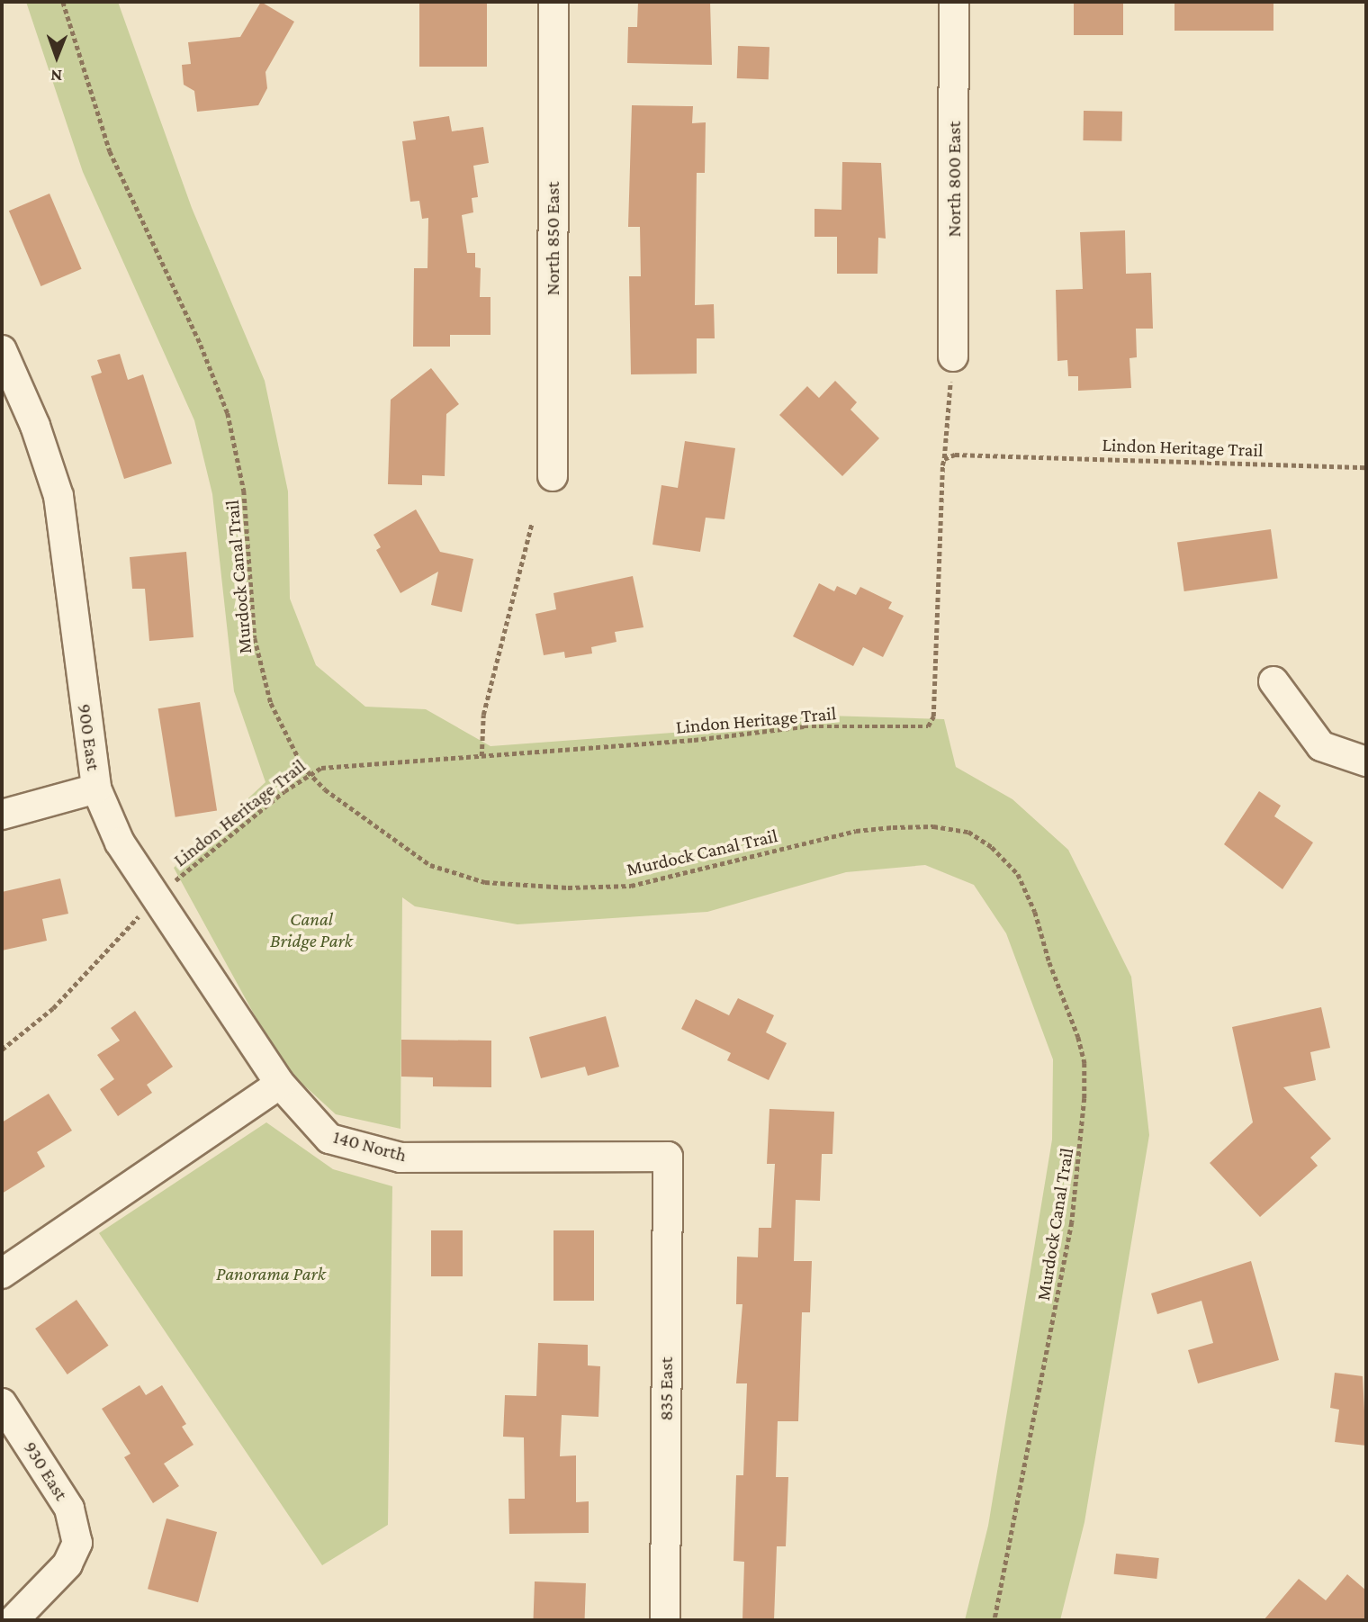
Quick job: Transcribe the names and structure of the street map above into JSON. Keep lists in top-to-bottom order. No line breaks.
{"streets":{"street":["North 800 East","North 850 East","900 East","140 North","835 East","930 East"],"path":["Lindon Heritage Trail","Murdock Canal Trail"]},"crossings":[["Lindon Heritage Trail","Murdock Canal Trail"],["Lindon Heritage Trail","900 East"],["900 East","140 North"],["140 North","835 East"]],"parks":["Canal Bridge Park","Panorama Park"],"north":"bottom"}
